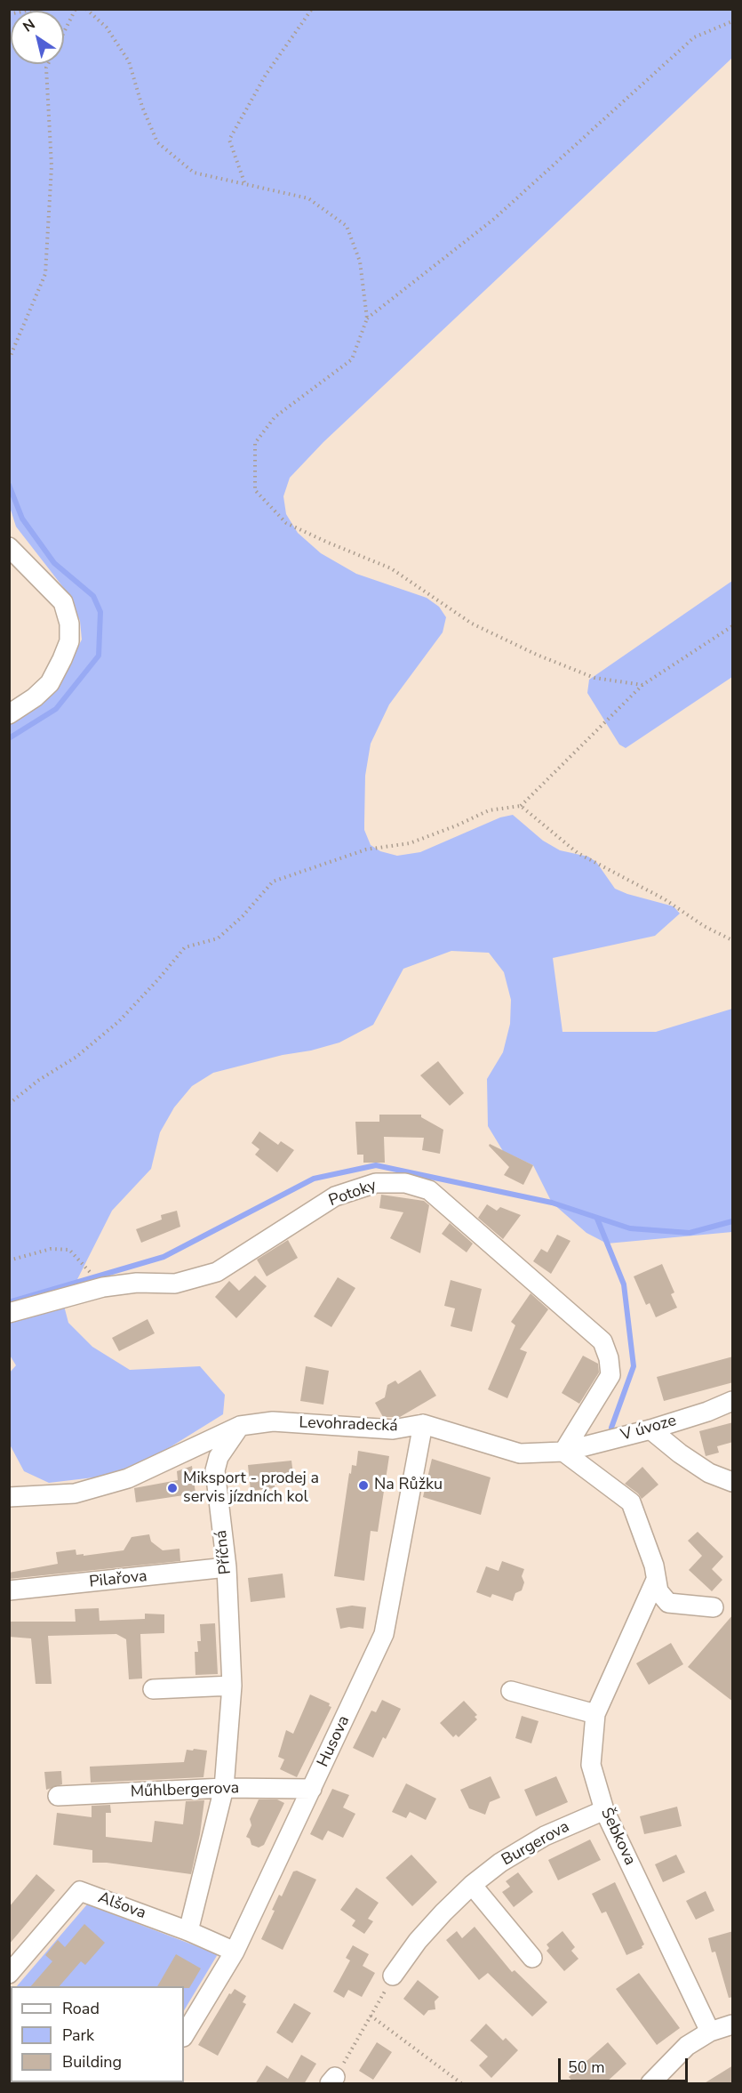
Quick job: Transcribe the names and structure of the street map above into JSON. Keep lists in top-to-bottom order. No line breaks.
{"streets":{"street":["Potoky","Levohradecká","V úvoze","Příčná","Pilařova","Husova","Műhlbergerova","Šebkova","Burgerova","Alšova"]},"crossings":[["Potoky","Levohradecká"],["Potoky","V úvoze"],["Levohradecká","V úvoze"],["Levohradecká","Příčná"],["Levohradecká","Husova"],["Příčná","Pilařova"],["Příčná","Műhlbergerova"],["Příčná","Alšova"],["Husova","Műhlbergerova"],["Husova","Alšova"],["Šebkova","Burgerova"]],"places":["Na Růžku","Miksport - prodej a servis jízdních kol"],"legend":["Road","Park","Building"],"scale_bar":"50 m","north":"top left"}
